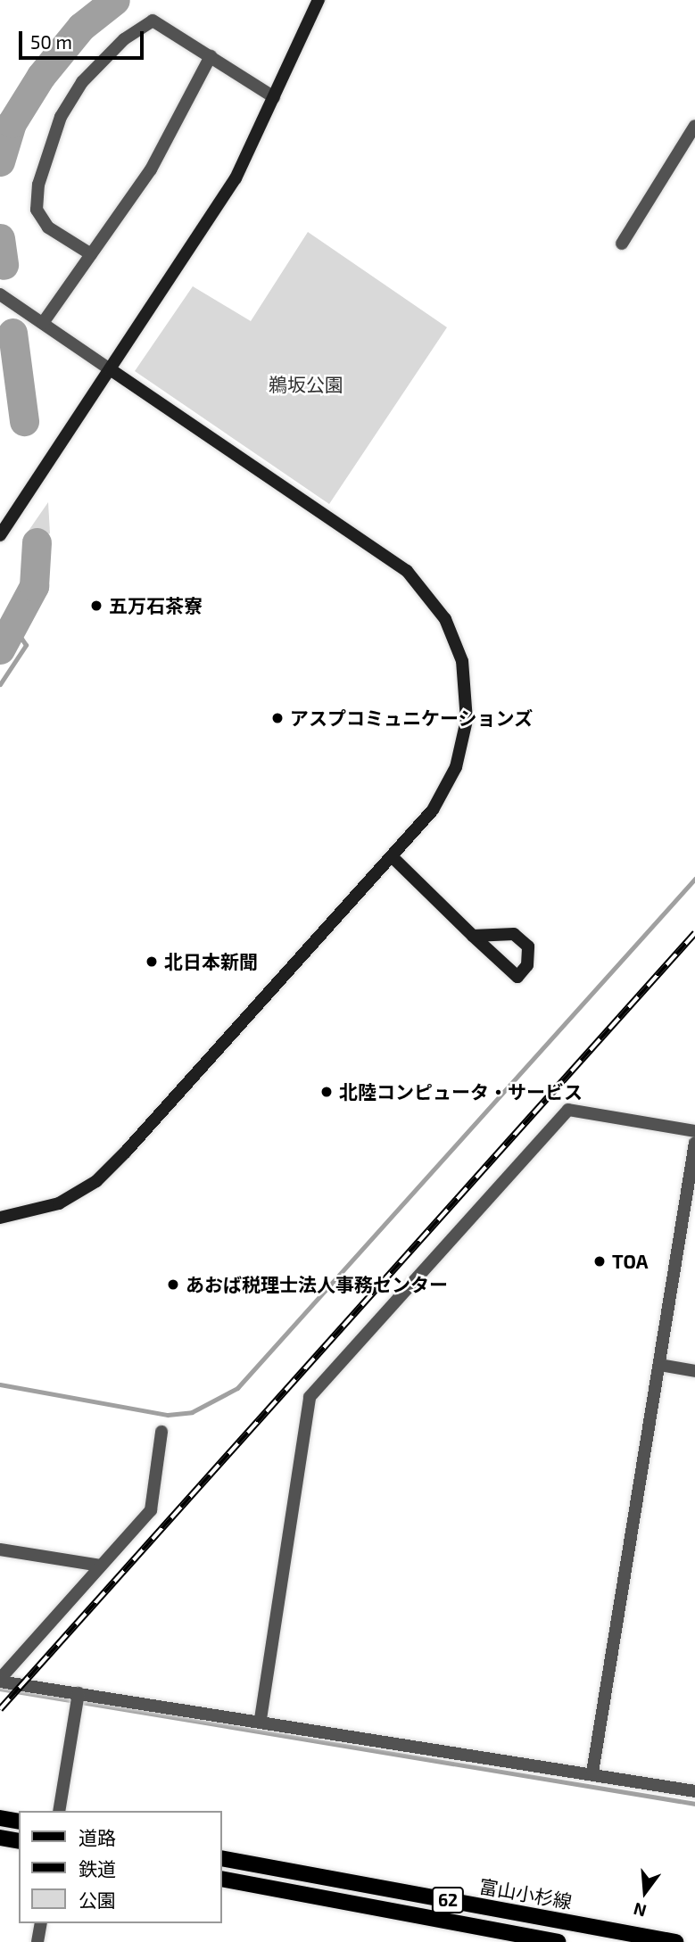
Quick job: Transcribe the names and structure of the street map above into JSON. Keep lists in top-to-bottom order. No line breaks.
{"streets":{"main road":["富山小杉線","62"]},"parks":["鵜坂公園"],"places":["五万石茶寮","アスプコミュニケーションズ","北日本新聞","北陸コンピュータ・サービス","TOA","あおば税理士法人事務センター"],"legend":["道路","鉄道","公園"],"scale_bar":"50 m","north":"bottom"}
